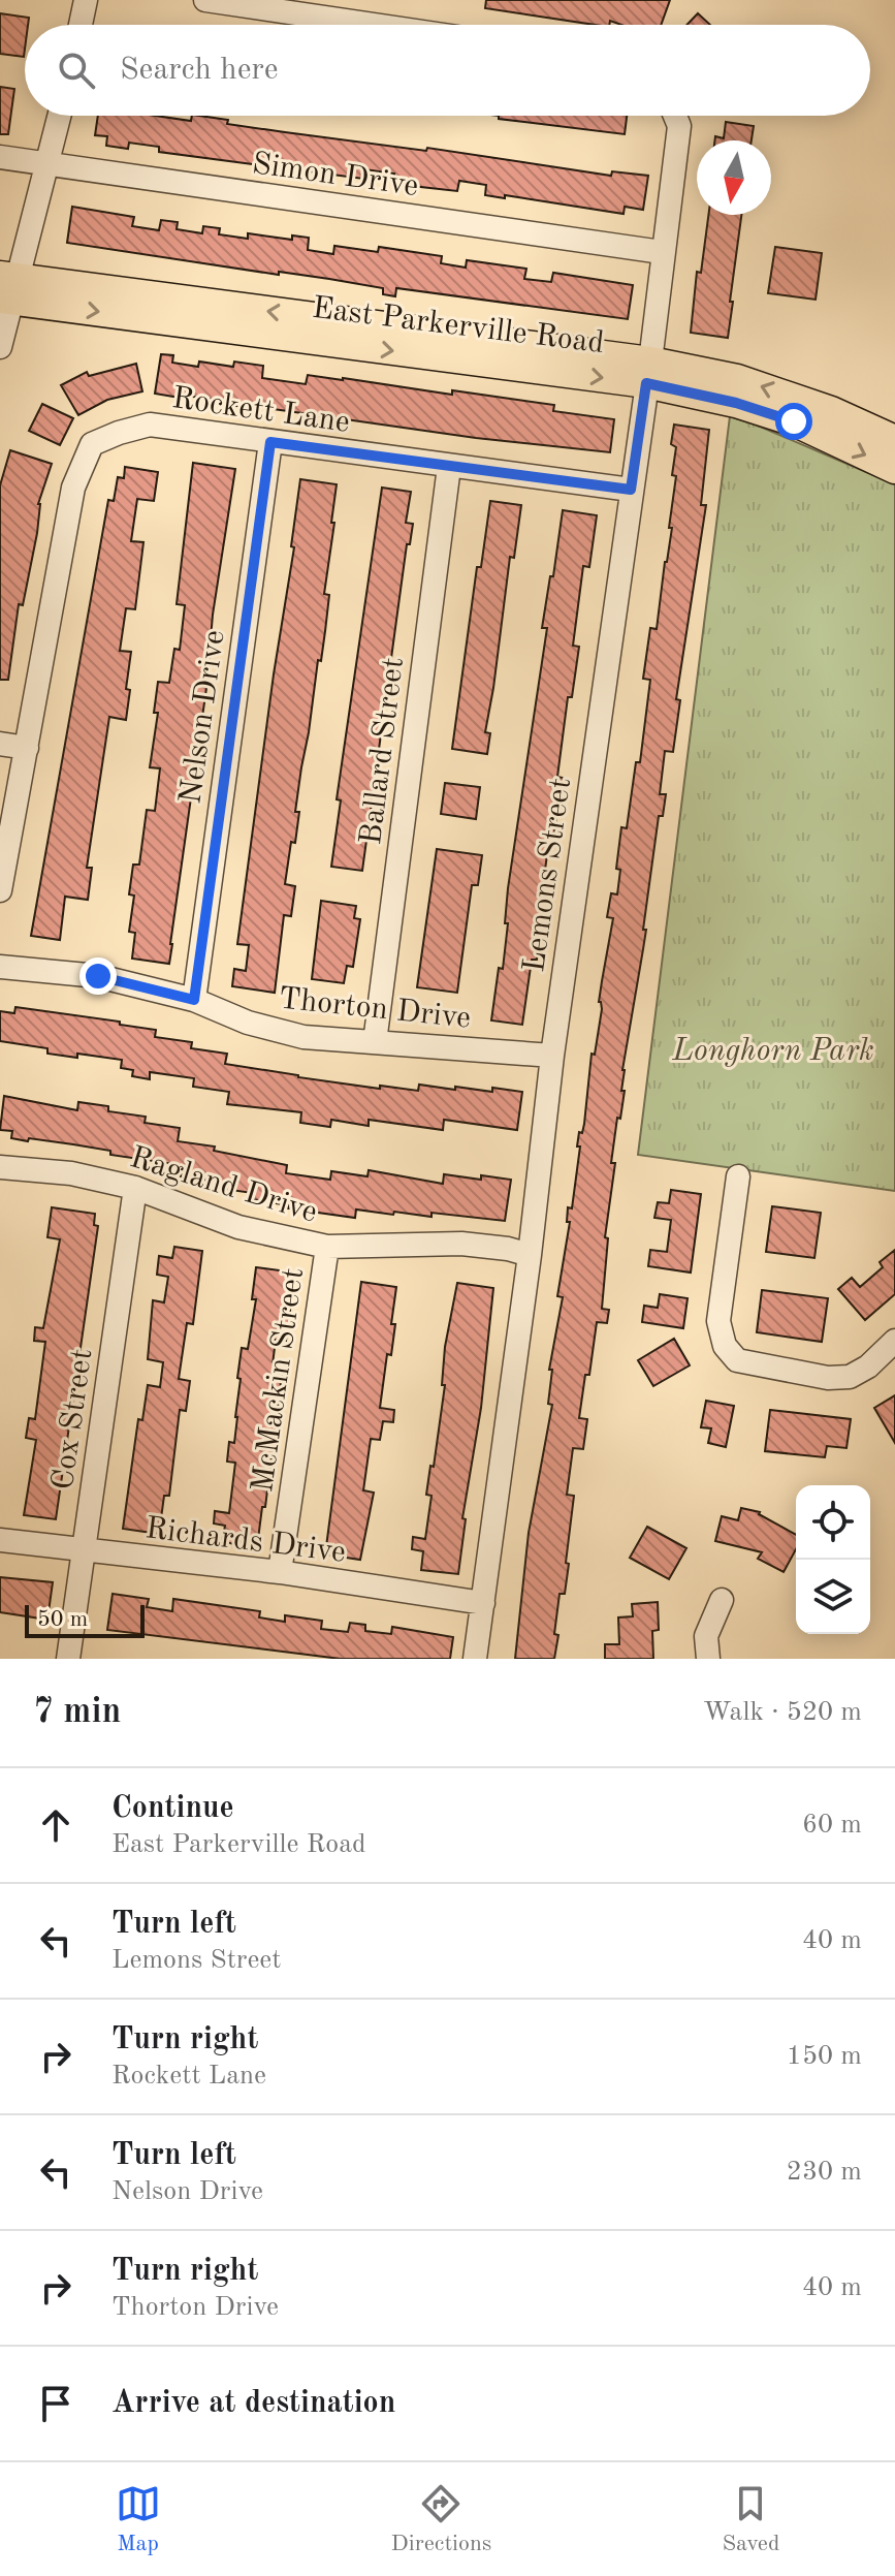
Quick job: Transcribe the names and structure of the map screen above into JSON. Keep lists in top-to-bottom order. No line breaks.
{"streets":{"main road":["East Parkerville Road"],"street":["Simon Drive","Rockett Lane","Nelson Drive","Ballard Street","Lemons Street","Thorton Drive","Ragland Drive","McMackin Street","Cox Street","Richards Drive"]},"crossings":[["Simon Drive","Lemons Street"],["East Parkerville Road","Lemons Street"],["Rockett Lane","Nelson Drive"],["Rockett Lane","Ballard Street"],["Rockett Lane","Lemons Street"],["Nelson Drive","Thorton Drive"],["Ballard Street","Thorton Drive"],["Lemons Street","Thorton Drive"],["Lemons Street","Ragland Drive"],["Lemons Street","Richards Drive"],["Ragland Drive","McMackin Street"],["Ragland Drive","Cox Street"],["McMackin Street","Richards Drive"],["Cox Street","Richards Drive"]],"parks":["Longhorn Park"],"scale_bar":"50 m","north":"bottom","page":{"search":"Search here","scale":"50 m","heading":["7 min","Walk · 520 m"],"list":[["Continue","East Parkerville Road","60 m"],["Turn left","Lemons Street","40 m"],["Turn right","Rockett Lane","150 m"],["Turn left","Nelson Drive","230 m"],["Turn right","Thorton Drive","40 m"],"Arrive at destination"],"nav":["Map","Directions","Saved"]}}
